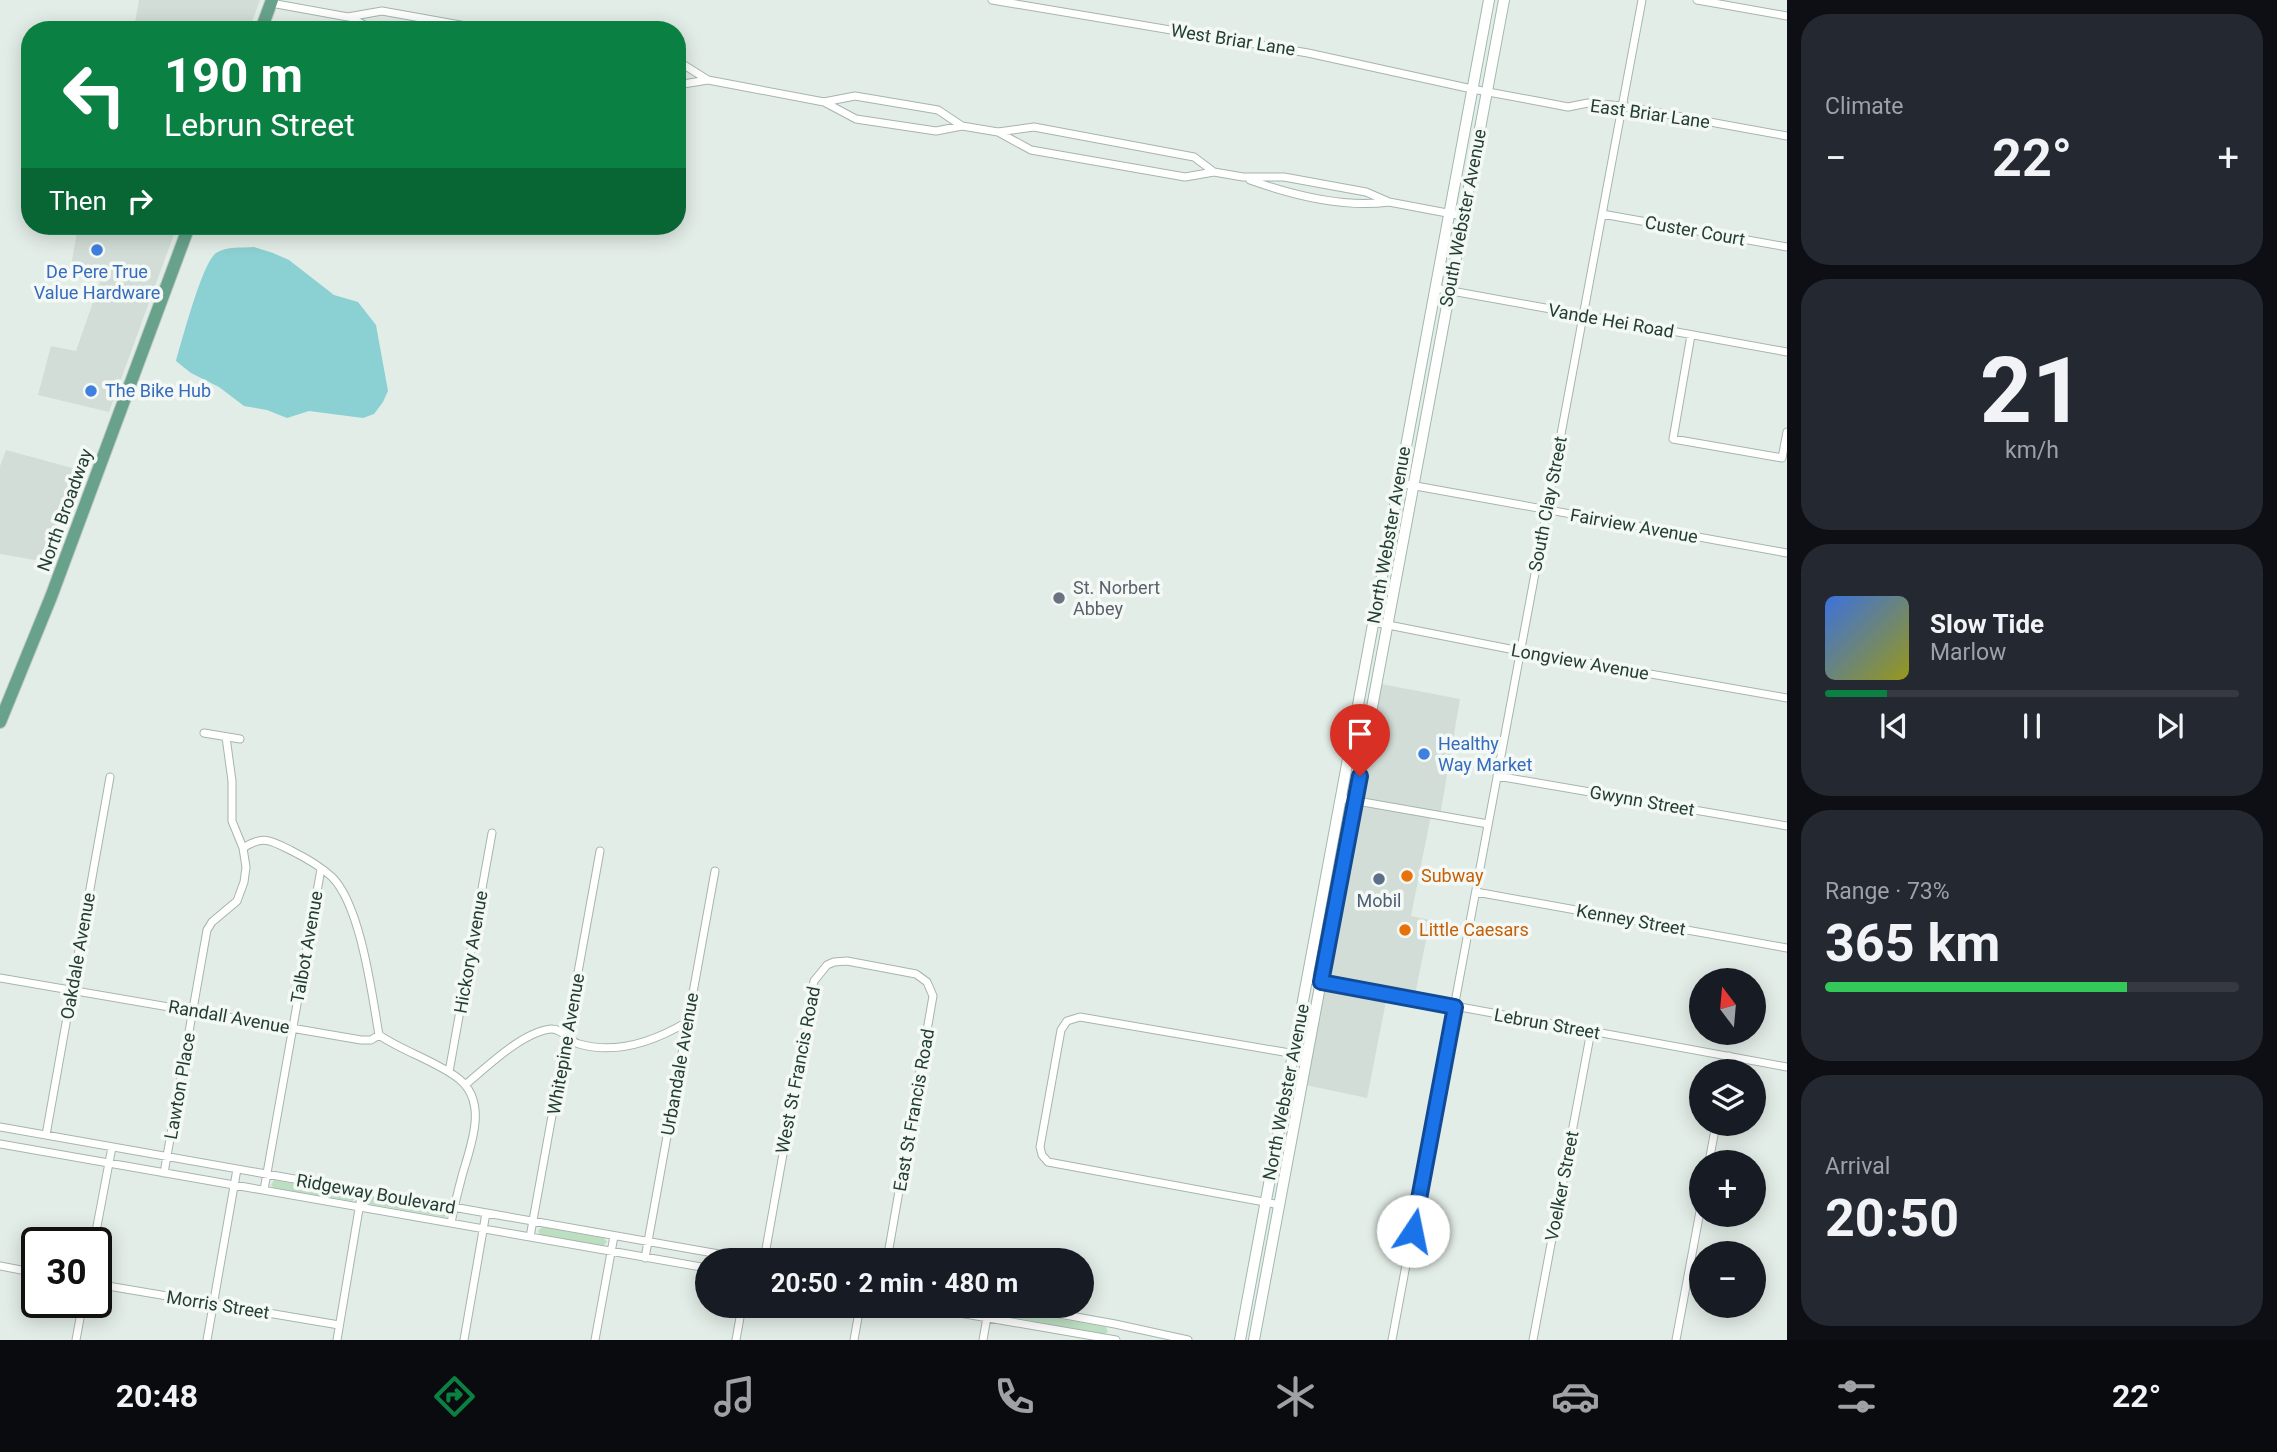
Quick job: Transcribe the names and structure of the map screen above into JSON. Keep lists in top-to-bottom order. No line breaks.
{"streets":{"main road":["South Webster Avenue","North Broadway","North Webster Avenue"],"street":["West Briar Lane","East Briar Lane","Custer Court","Vande Hei Road","South Clay Street","Fairview Avenue","Longview Avenue","Gwynn Street","Kenney Street","Talbot Avenue","Hickory Avenue","Oakdale Avenue","Randall Avenue","Lebrun Street","Whitepine Avenue","Urbandale Avenue","West St Francis Road","Lawton Place","East St Francis Road","Voelker Street","Ridgeway Boulevard","Morris Street"]},"crossings":[["West Briar Lane","East Briar Lane"],["West Briar Lane","South Webster Avenue"],["East Briar Lane","South Webster Avenue"],["East Briar Lane","South Clay Street"],["South Webster Avenue","Vande Hei Road"],["South Webster Avenue","North Webster Avenue"],["Custer Court","South Clay Street"],["Vande Hei Road","South Clay Street"],["South Clay Street","Fairview Avenue"],["South Clay Street","Longview Avenue"],["South Clay Street","Gwynn Street"],["South Clay Street","Kenney Street"],["South Clay Street","Lebrun Street"],["Fairview Avenue","North Webster Avenue"],["North Webster Avenue","Longview Avenue"],["North Webster Avenue","Lebrun Street"],["Talbot Avenue","Randall Avenue"],["Talbot Avenue","Ridgeway Boulevard"],["Oakdale Avenue","Randall Avenue"],["Oakdale Avenue","Ridgeway Boulevard"],["Randall Avenue","Lawton Place"],["Lebrun Street","Voelker Street"],["Whitepine Avenue","Ridgeway Boulevard"],["Urbandale Avenue","Ridgeway Boulevard"],["West St Francis Road","East St Francis Road"],["Lawton Place","Ridgeway Boulevard"]],"places":["De Pere True Value Hardware","The Bike Hub","St. Norbert Abbey","Healthy Way Market","Subway","Mobil","Little Caesars"],"north":"top","page":{"tile":["Climate",["21","km/h"],["Range · 73%","365 km"],["Arrival","20:50"]],"turn":["190 m","Lebrun Street"],"heat":["−","22°","+"],"then":"Then","song":["Slow Tide","Marlow"],"map_buttons":["+","−"],"limit":"30","trip":"20:50 · 2 min · 480 m","tabs":["20:48","22°"]}}
